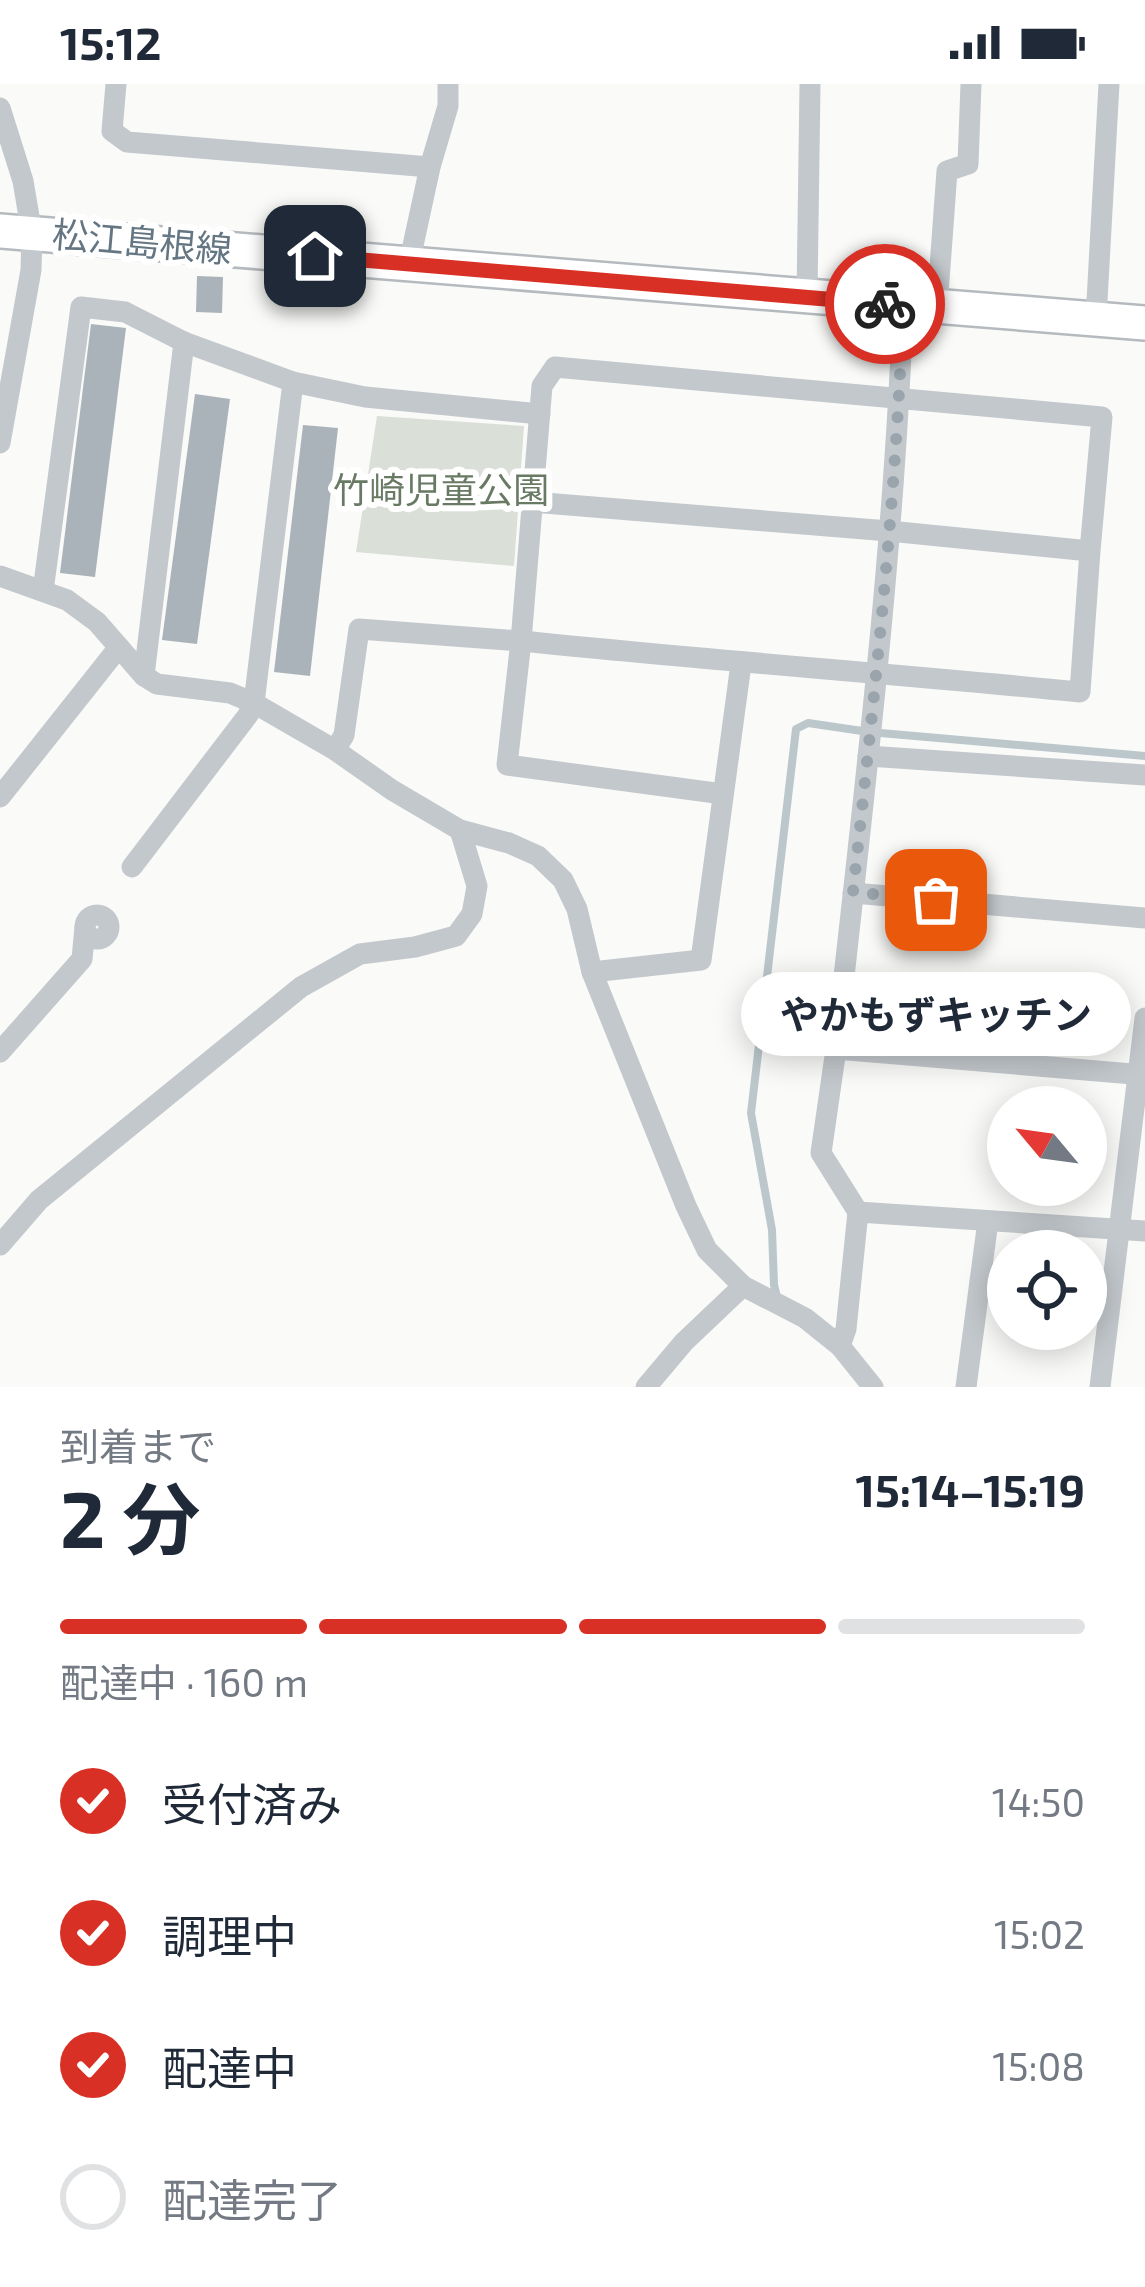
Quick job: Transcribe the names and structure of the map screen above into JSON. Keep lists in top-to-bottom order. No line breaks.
{"streets":{"main road":["松江島根線"]},"parks":["竹崎児童公園"],"places":["やかもずキッチン"],"north":"top left","page":{"status":"15:12","bubble":"やかもずキッチン","heading":["2 分","到着まで","15:14–15:19"],"bar":"配達中 · 160 m","list":[["受付済み","14:50"],["調理中","15:02"],["配達中","15:08"],"配達完了"]}}
